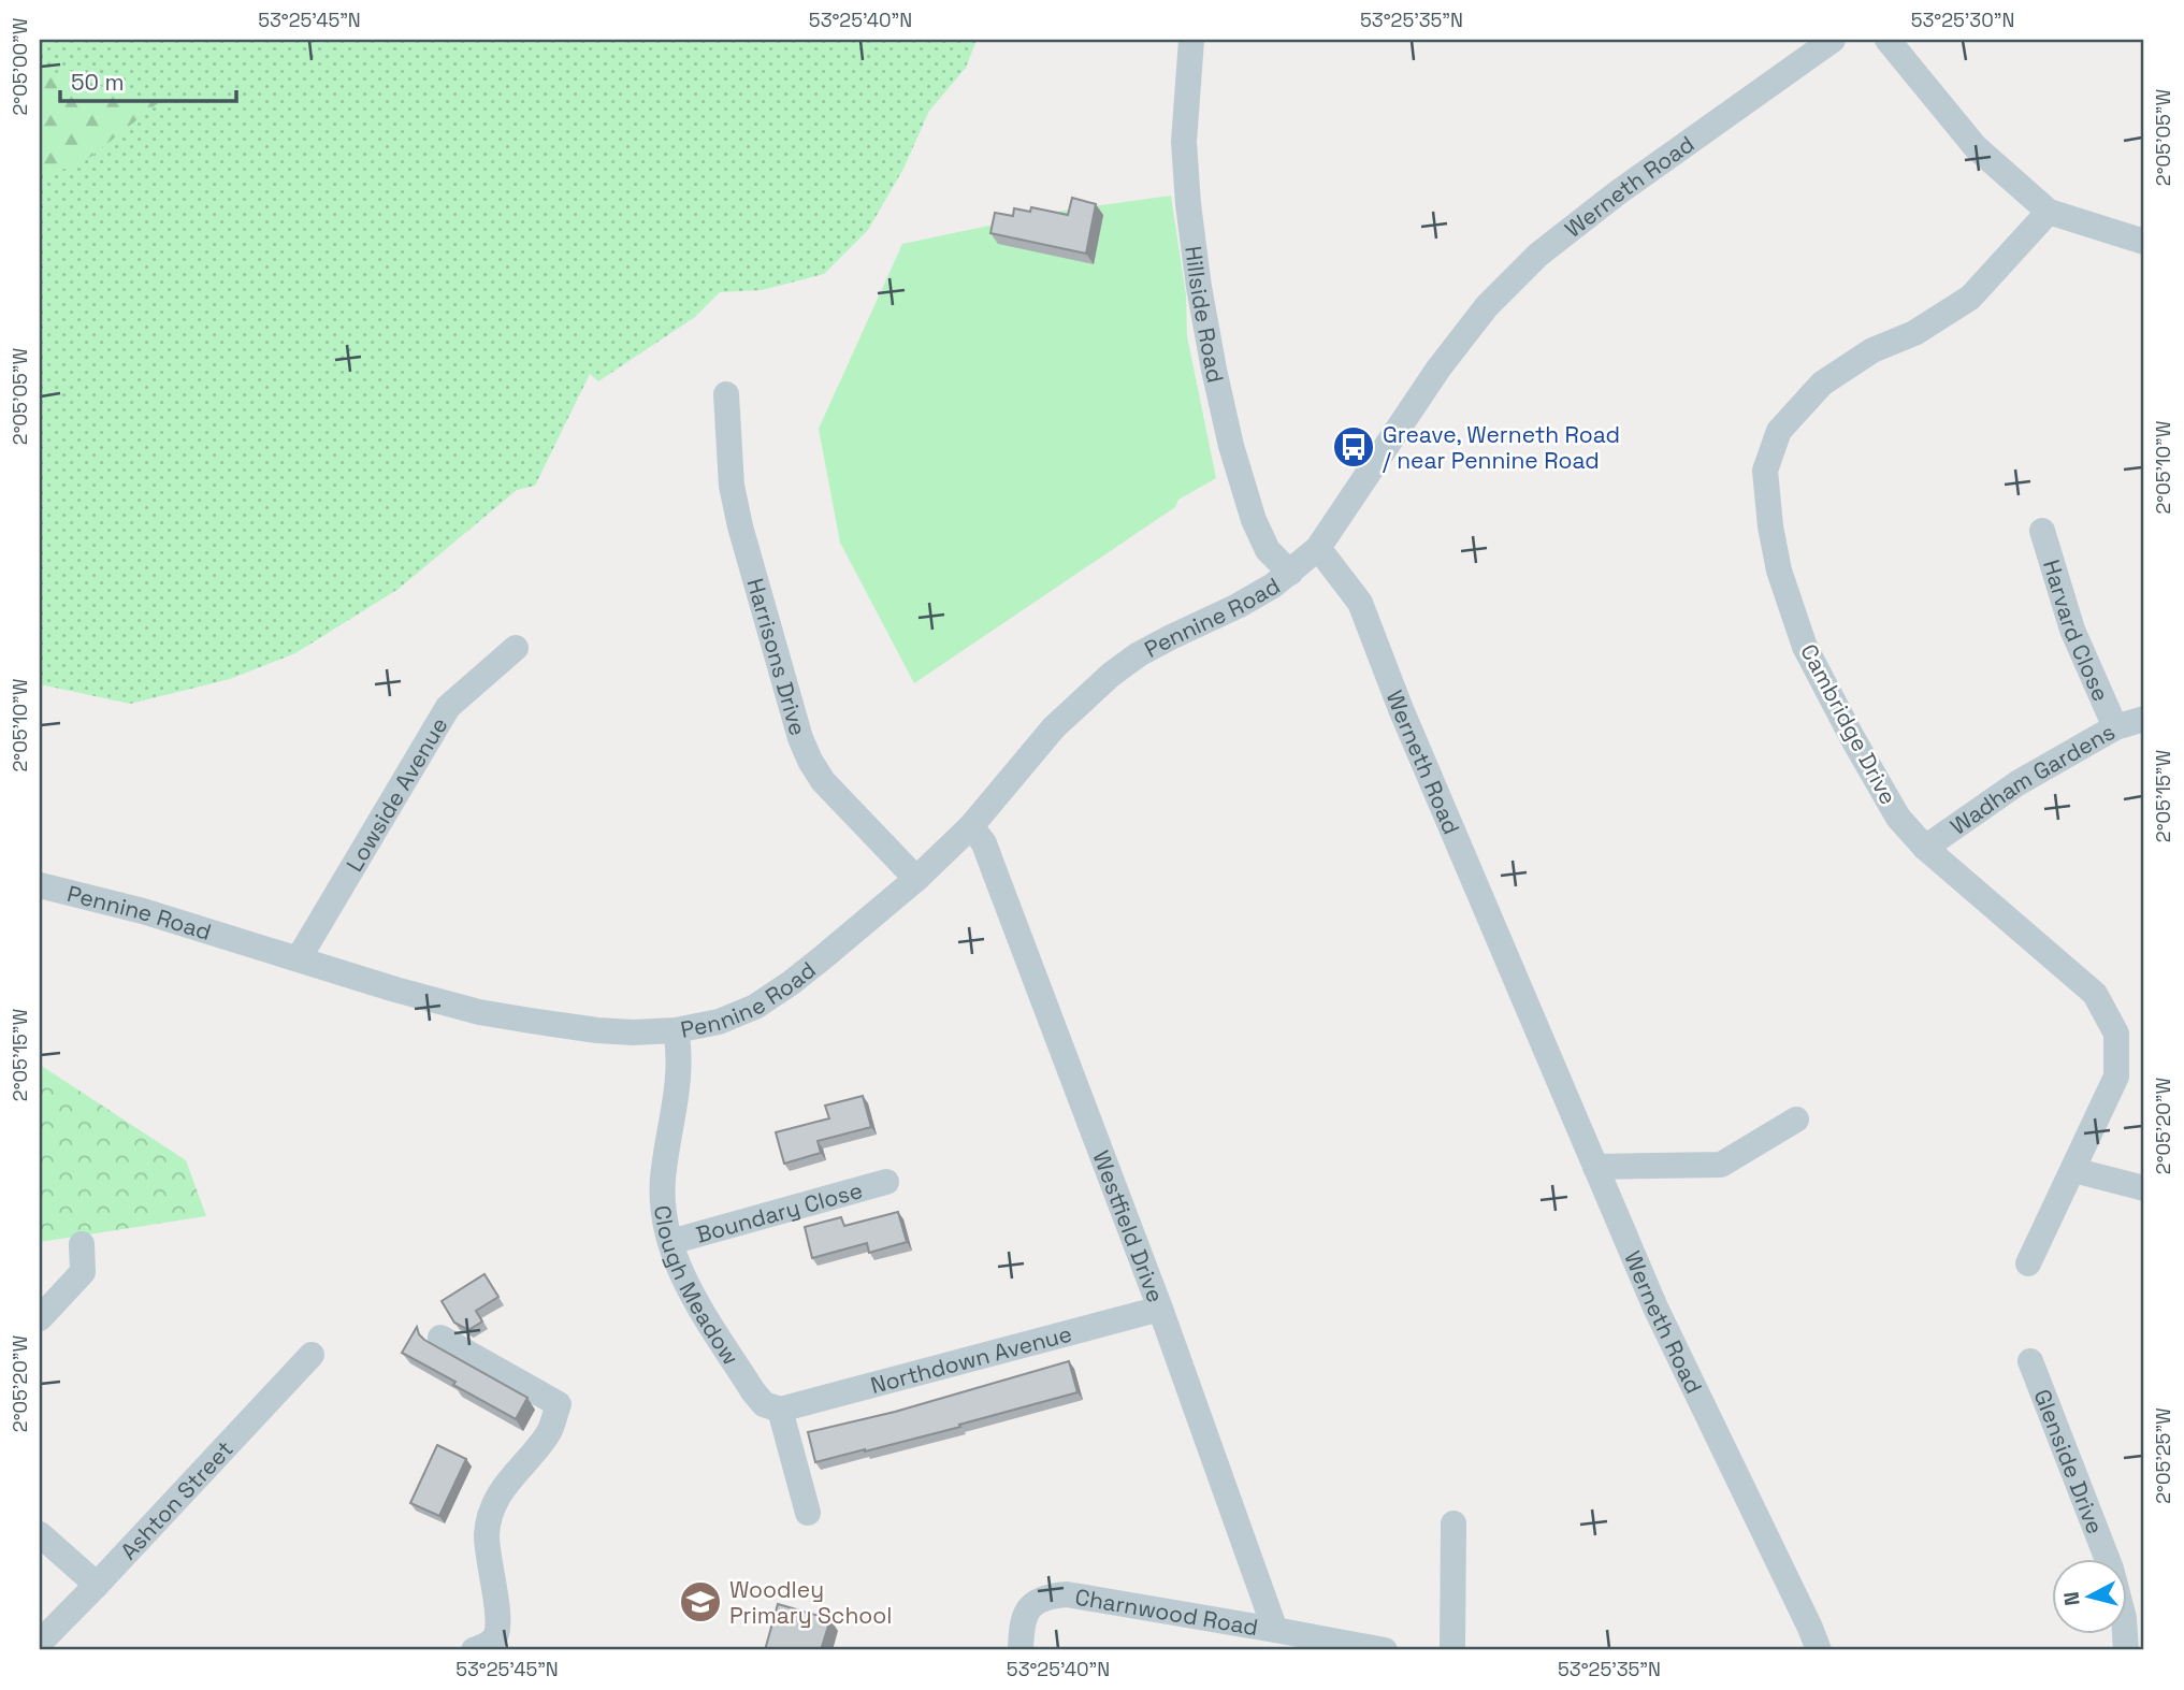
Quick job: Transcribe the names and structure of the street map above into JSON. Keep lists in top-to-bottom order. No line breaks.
{"streets":{"street":["Werneth Road","Hillside Road","Pennine Road","Harvard Close","Harrisons Drive","Cambridge Drive","Wadham Gardens","Lowside Avenue","Boundary Close","Westfield Drive","Clough Meadow","Northdown Avenue","Glenside Drive","Ashton Street","Charnwood Road"]},"crossings":[["Werneth Road","Pennine Road"],["Hillside Road","Pennine Road"],["Pennine Road","Harrisons Drive"],["Pennine Road","Lowside Avenue"],["Pennine Road","Westfield Drive"],["Pennine Road","Clough Meadow"],["Harvard Close","Wadham Gardens"],["Cambridge Drive","Wadham Gardens"],["Boundary Close","Clough Meadow"],["Westfield Drive","Northdown Avenue"],["Westfield Drive","Charnwood Road"],["Clough Meadow","Northdown Avenue"]],"places":{"bus stop":["Greave, Werneth Road / near Pennine Road"],"school or university":["Woodley Primary School"]},"scale_bar":"50 m","north":"left","coordinates":["53°25'45\"N","53°25'40\"N","53°25'35\"N","53°25'30\"N","2°05'00\"W","2°05'05\"W","2°05'10\"W","2°05'15\"W","2°05'20\"W","2°05'25\"W"]}
